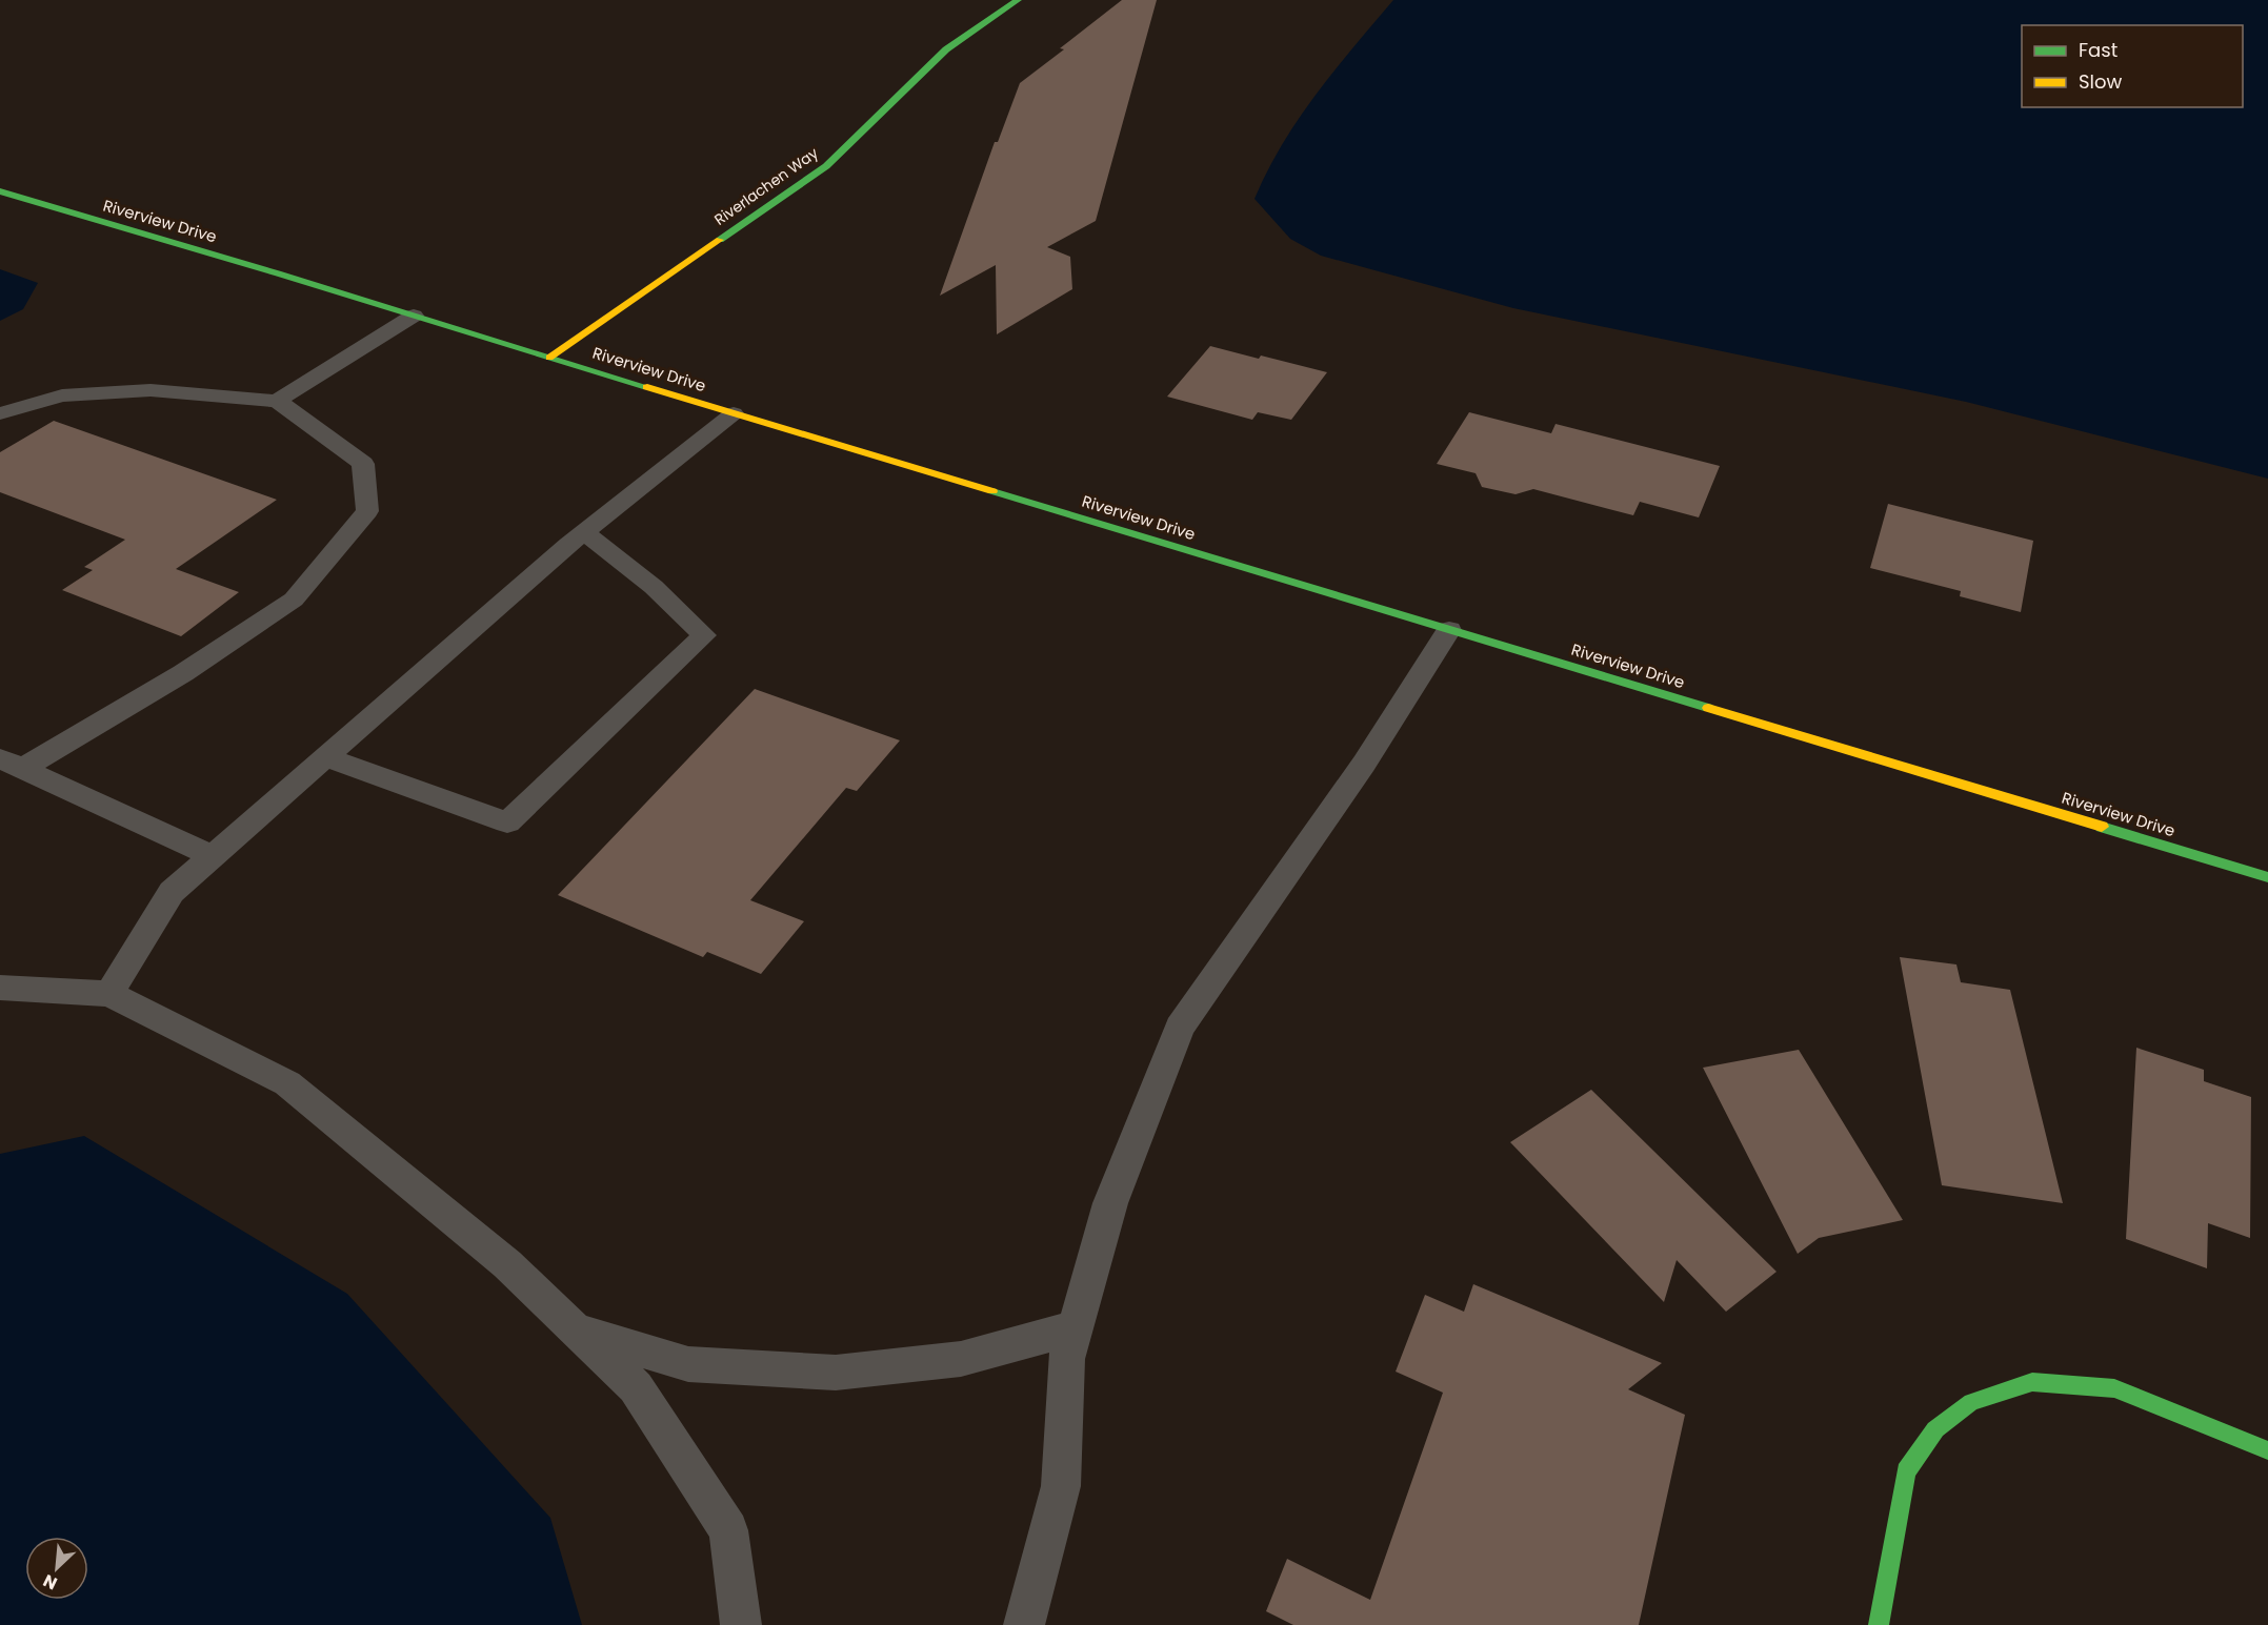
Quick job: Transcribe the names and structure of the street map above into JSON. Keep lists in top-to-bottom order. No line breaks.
{"streets":{"street":["Riverlachen Way","Riverview Drive"]},"crossings":[["Riverlachen Way","Riverview Drive"]],"legend":["Fast","Slow"],"north":"bottom left"}
